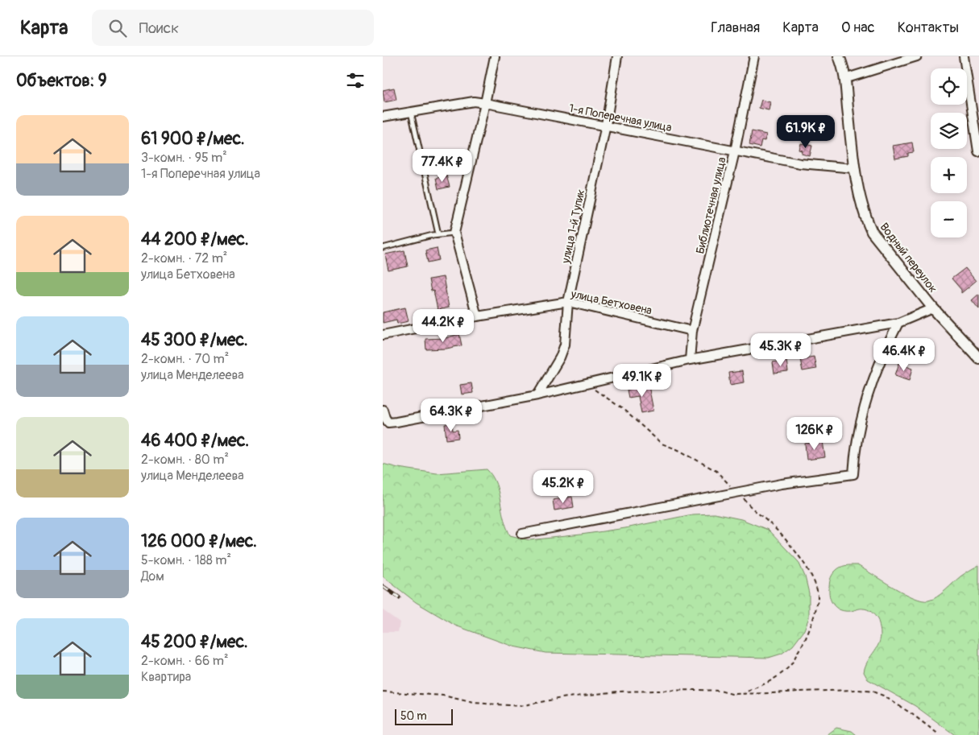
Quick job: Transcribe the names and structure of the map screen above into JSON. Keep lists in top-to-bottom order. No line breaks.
{"streets":{"street":["1-я Поперечная улица","Библиотечная улица","улица 1-й Тупик","Водный переулок","улица Бетховена"]},"crossings":[["1-я Поперечная улица","Библиотечная улица"],["1-я Поперечная улица","улица 1-й Тупик"],["1-я Поперечная улица","Водный переулок"],["Библиотечная улица","улица Бетховена"],["улица 1-й Тупик","улица Бетховена"]],"scale_bar":"50 m","page":{"header":"Карта","search":"Поиск","nav":["Главная","Карта","О нас","Контакты"],"heading":"Объектов: 9","map_buttons":["+","−"],"list":[{"name":"61 900 ₽/мес.","note":"3-комн. · 95 m² · 1-я Поперечная улица"},{"name":"44 200 ₽/мес.","note":"2-комн. · 72 m² · улица Бетховена"},{"name":"45 300 ₽/мес.","note":"2-комн. · 70 m² · улица Менделеева"},{"name":"46 400 ₽/мес.","note":"2-комн. · 80 m² · улица Менделеева"},{"name":"126 000 ₽/мес.","note":"5-комн. · 188 m² · Дом"},{"name":"45 200 ₽/мес.","note":"2-комн. · 66 m² · Квартира"}],"price":["61.9K ₽","77.4K ₽","44.2K ₽","45.3K ₽","46.4K ₽","49.1K ₽","64.3K ₽","126K ₽","45.2K ₽"],"scale":"50 m"}}
